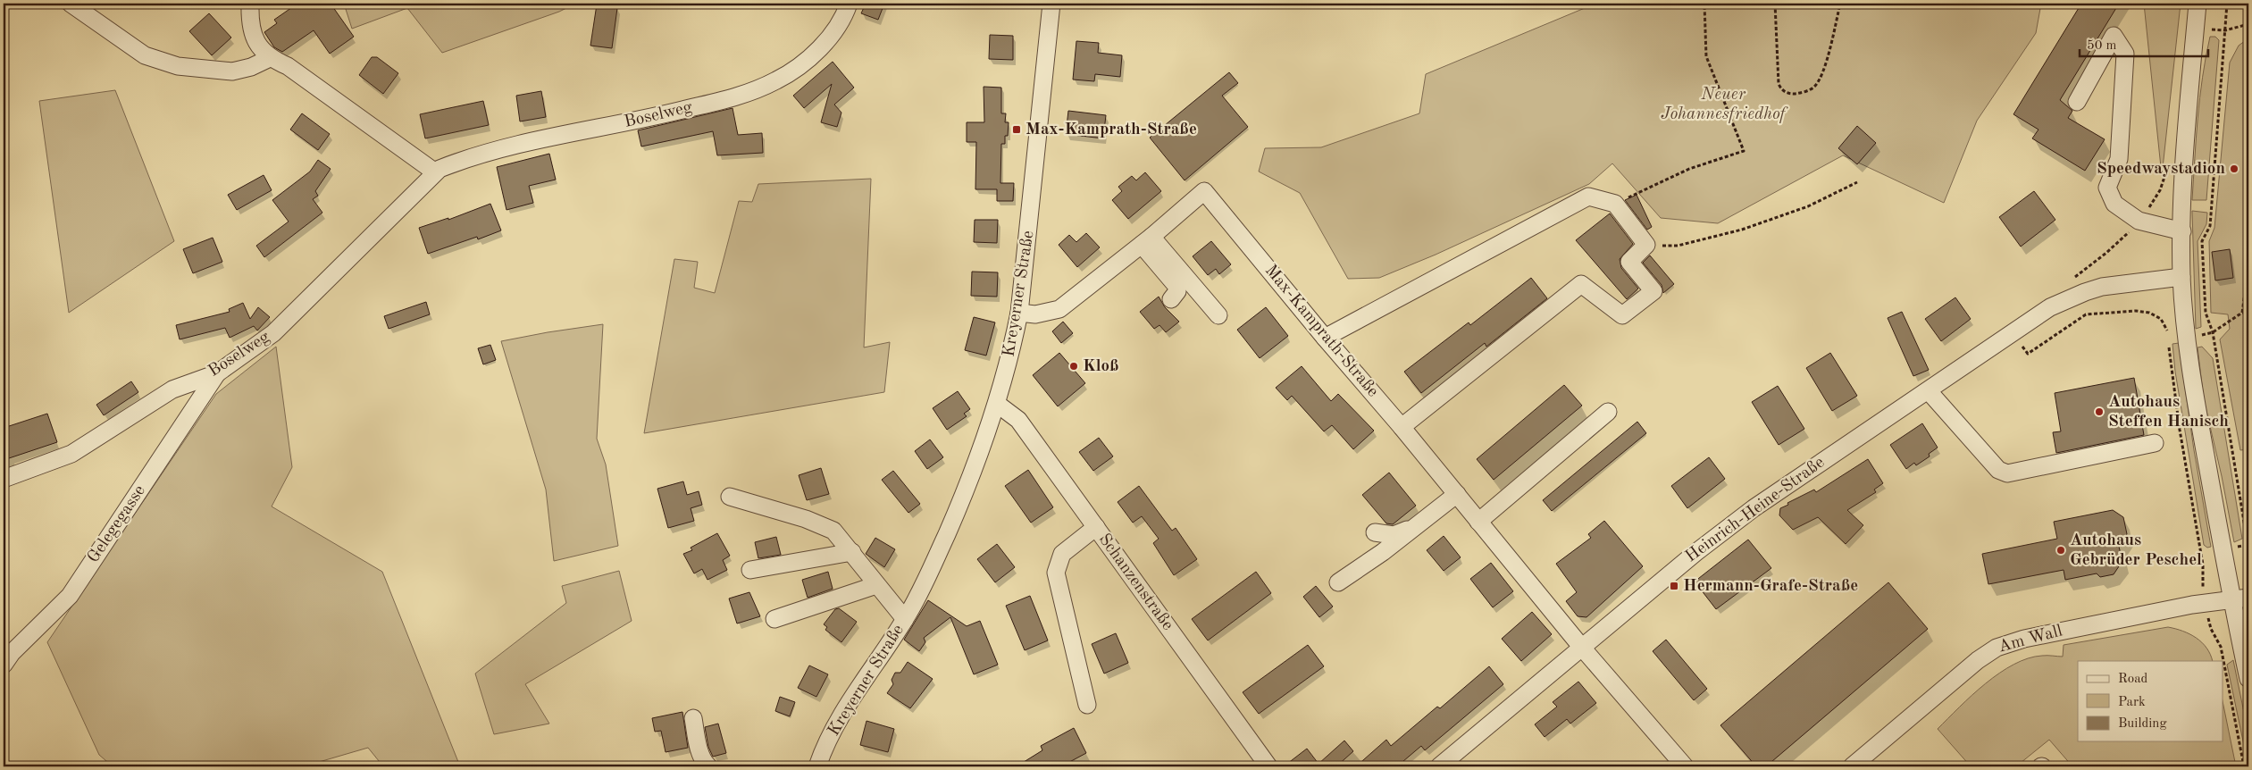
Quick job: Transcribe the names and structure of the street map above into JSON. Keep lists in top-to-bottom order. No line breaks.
{"streets":{"street":["Boselweg","Kreyerner Straße","Max-Kamprath-Straße","Heinrich-Heine-Straße","Gelegegasse","Schanzenstraße","Am Wall"]},"crossings":[["Boselweg","Gelegegasse"],["Kreyerner Straße","Max-Kamprath-Straße"],["Kreyerner Straße","Schanzenstraße"],["Max-Kamprath-Straße","Heinrich-Heine-Straße"]],"parks":["Neuer Johannesfriedhof"],"places":{"transit":["Max-Kamprath-Straße","Hermann-Grafe-Straße"],"other":["Speedwaystadion","Kloß","Autohaus Steffen Hanisch","Autohaus Gebrüder Peschel"]},"legend":["Road","Park","Building"],"scale_bar":"50 m"}
